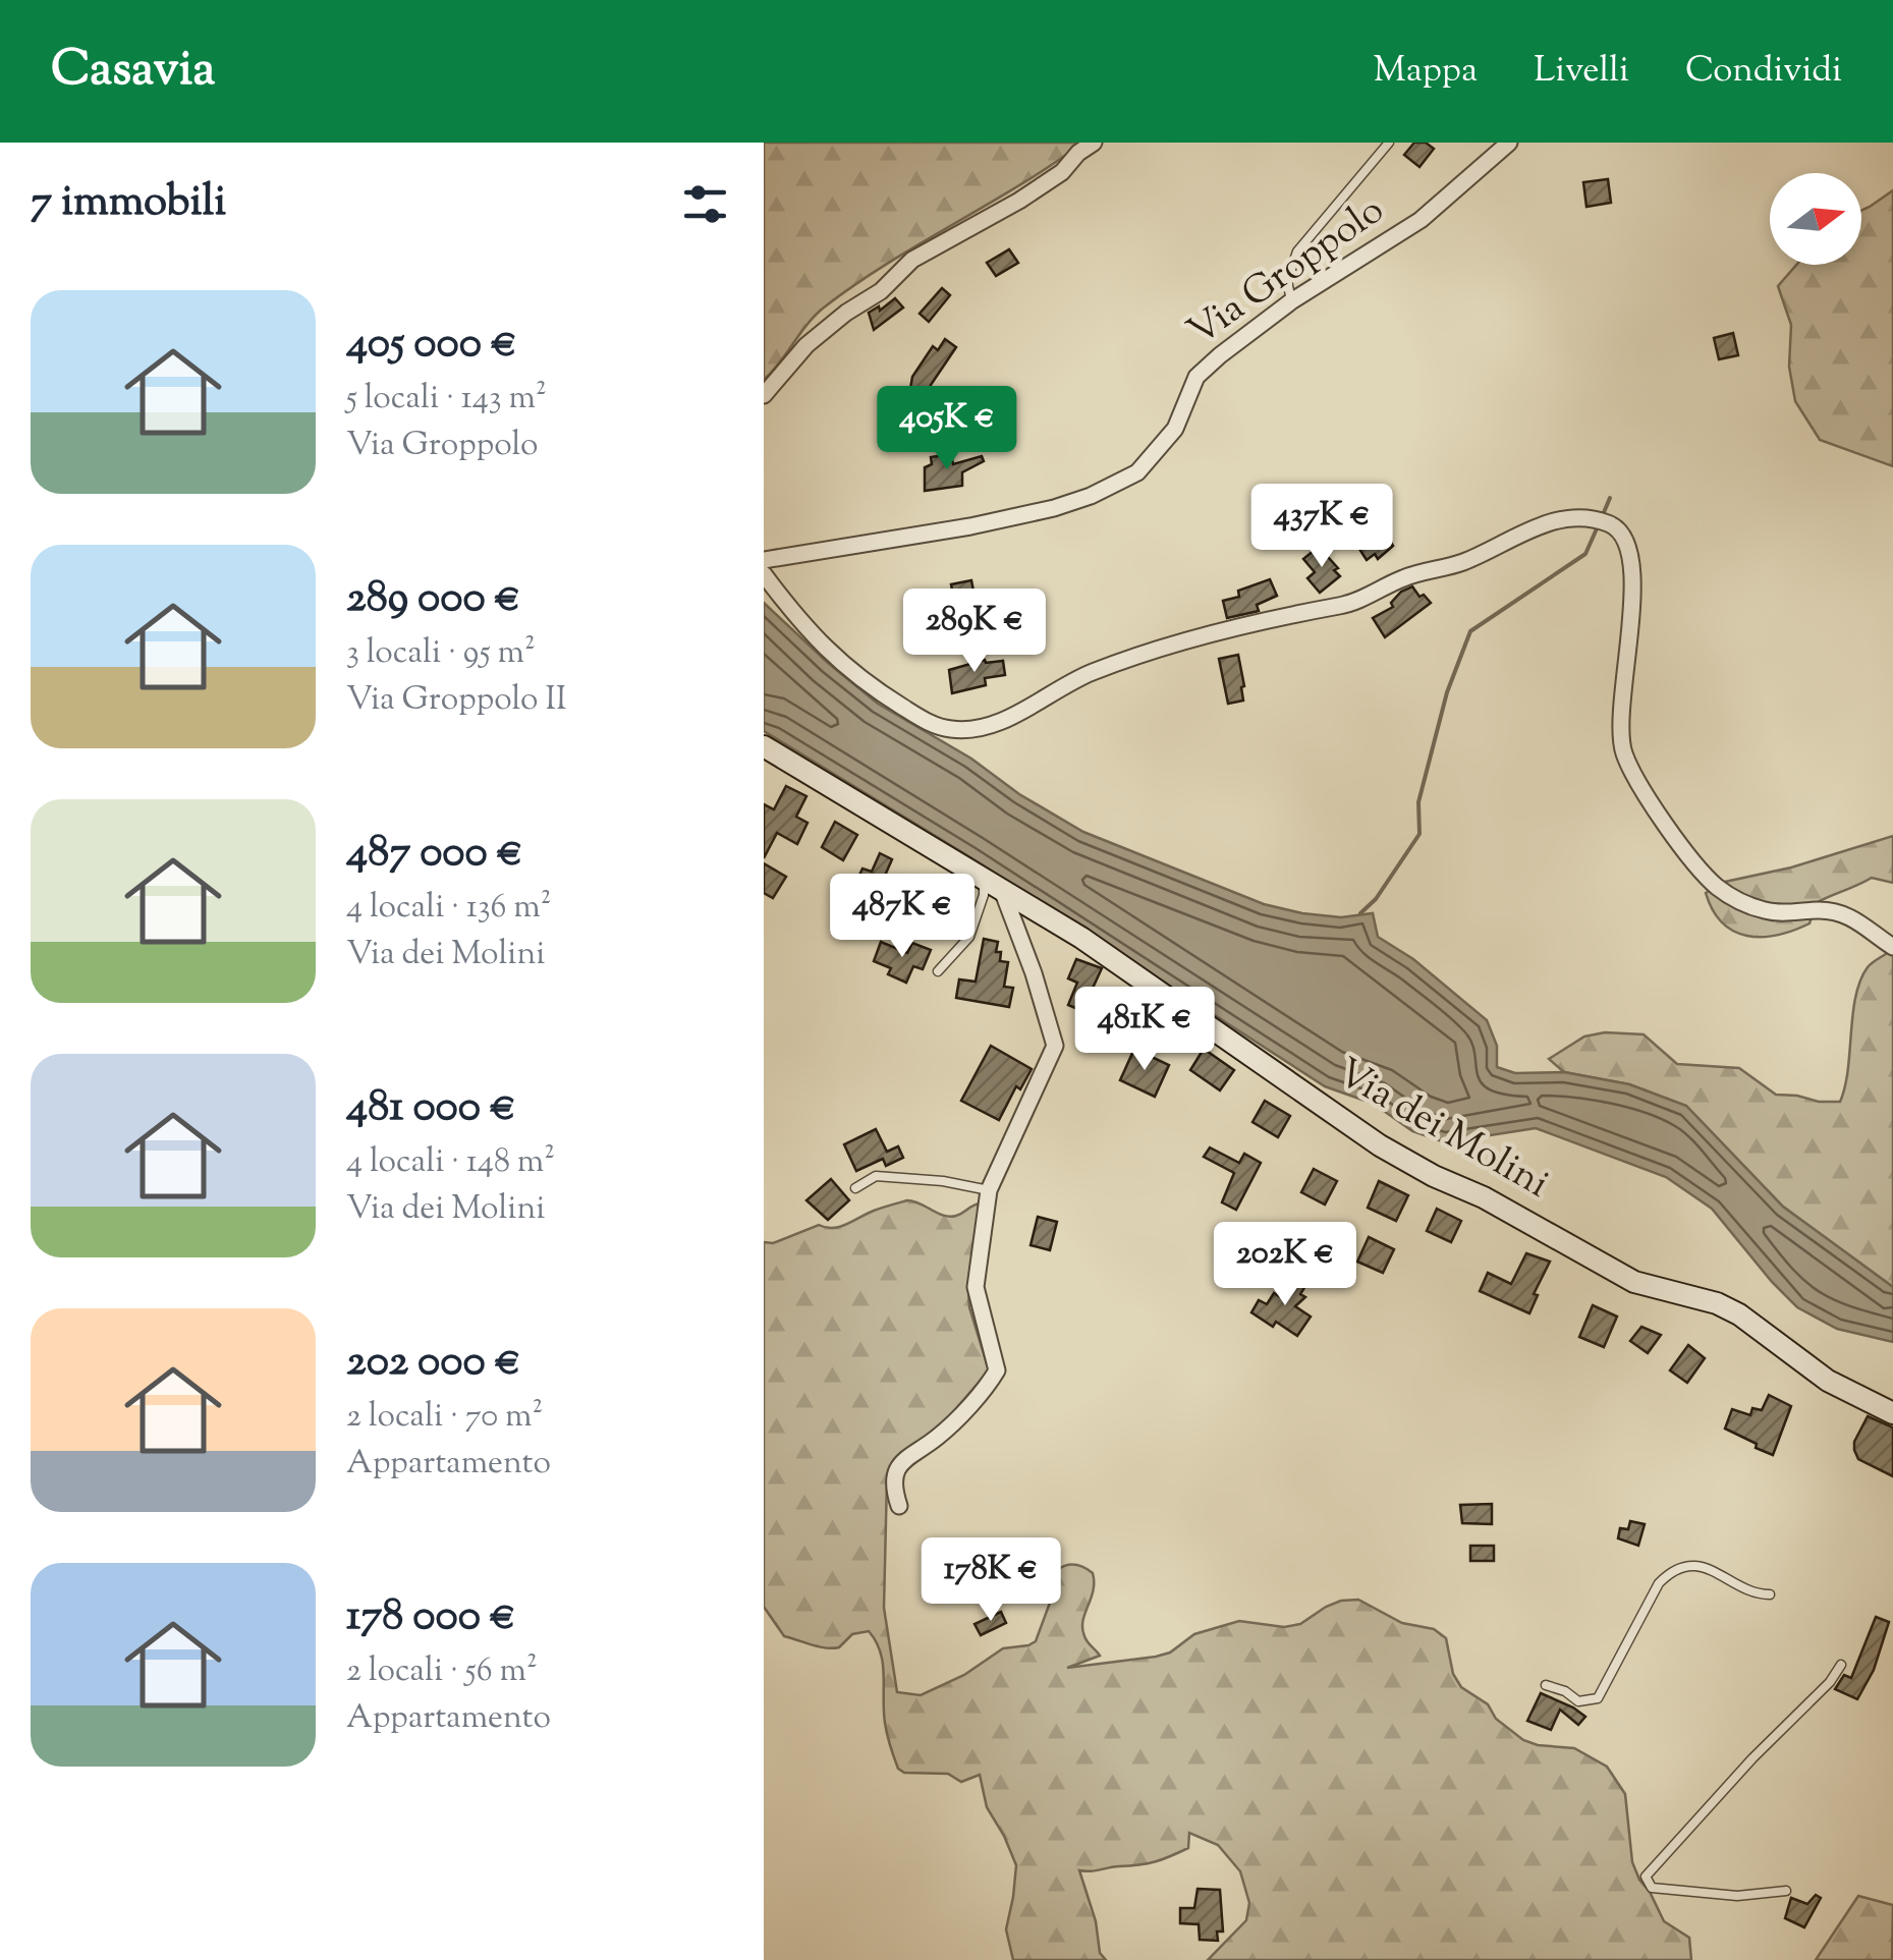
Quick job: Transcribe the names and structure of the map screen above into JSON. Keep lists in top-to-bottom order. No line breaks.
{"streets":{"street":["Via Groppolo","Via dei Molini"]},"north":"right","page":{"header":"Casavia","nav":["Mappa","Livelli","Condividi"],"heading":"7 immobili","list":[{"name":"405 000 €","note":"5 locali · 143 m² · Via Groppolo"},{"name":"289 000 €","note":"3 locali · 95 m² · Via Groppolo II"},{"name":"487 000 €","note":"4 locali · 136 m² · Via dei Molini"},{"name":"481 000 €","note":"4 locali · 148 m² · Via dei Molini"},{"name":"202 000 €","note":"2 locali · 70 m² · Appartamento"},{"name":"178 000 €","note":"2 locali · 56 m² · Appartamento"}],"price":["405K €","437K €","289K €","487K €","481K €","202K €","178K €"]}}
